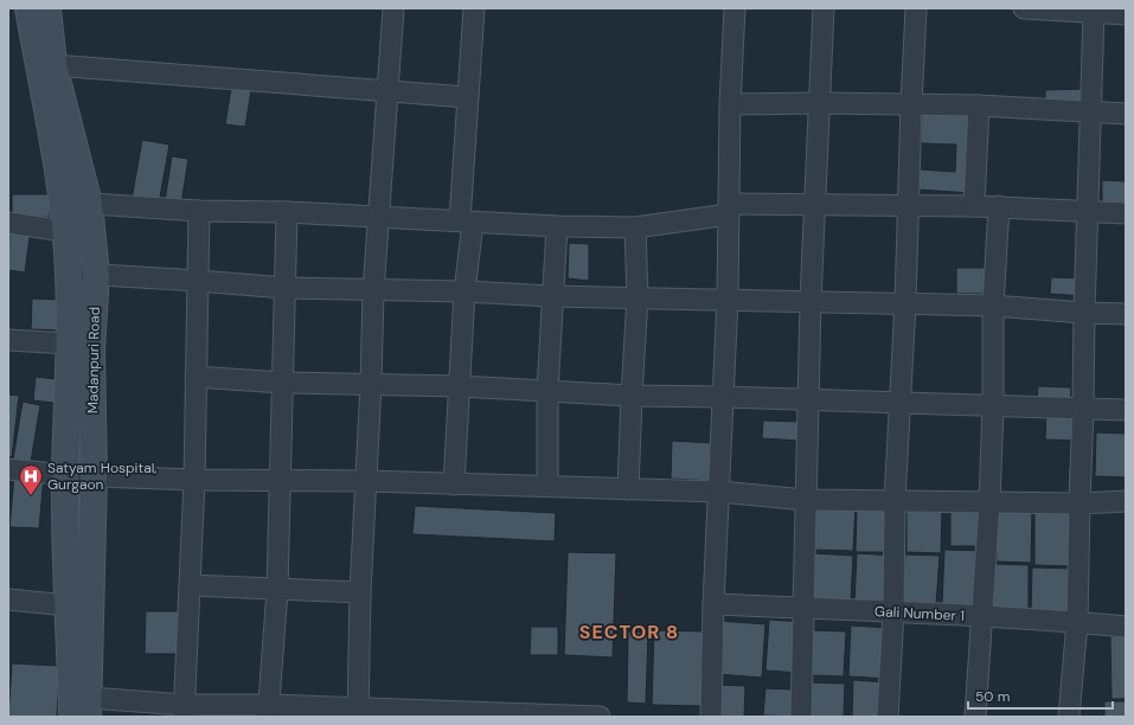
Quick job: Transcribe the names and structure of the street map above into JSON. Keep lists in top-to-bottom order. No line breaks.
{"streets":{"street":["Madanpuri Road","Gali Number 1"]},"districts":["SECTOR 8"],"places":{"hospital":["Satyam Hospital, Gurgaon"]},"scale_bar":"50 m"}
